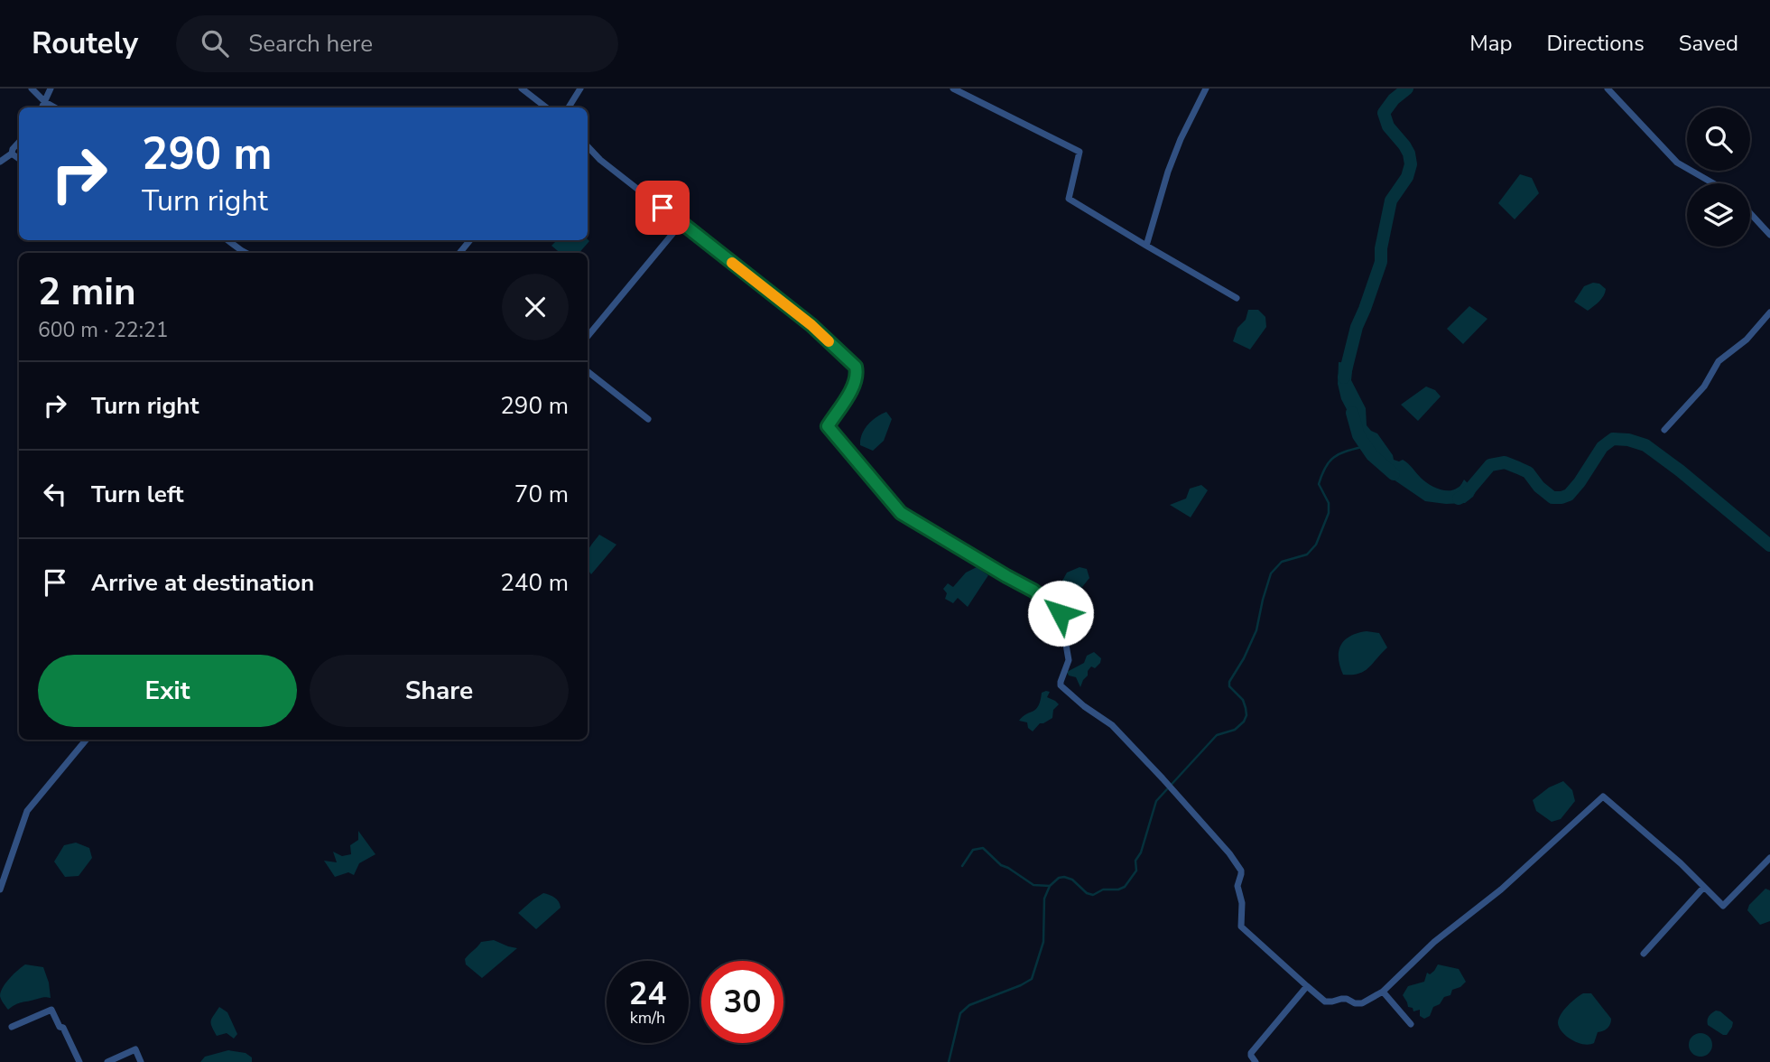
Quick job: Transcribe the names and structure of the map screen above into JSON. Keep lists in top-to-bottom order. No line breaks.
{"page":{"header":"Routely","search":"Search here","nav":["Map","Directions","Saved"],"turn":["290 m","Turn right"],"heading":["2 min","600 m · 22:21"],"list":[{"name":"Turn right","value":"290 m"},{"name":"Turn left","value":"70 m"},{"name":"Arrive at destination","value":"240 m"}],"buttons":["Exit","Share"],"speed":"24 km/h","limit":"30"}}
